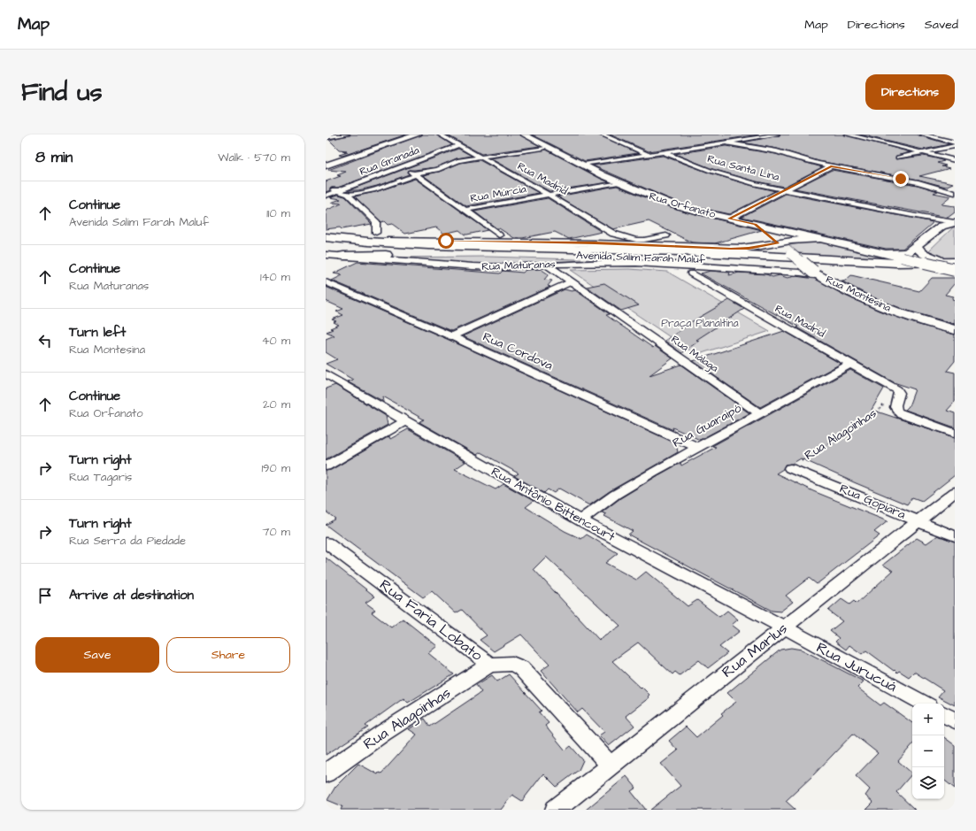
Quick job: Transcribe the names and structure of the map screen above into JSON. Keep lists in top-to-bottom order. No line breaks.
{"streets":{"highway":["Avenida Salim Farah Maluf"],"main road":["Rua Orfanato","Rua Montesina"],"street":["Rua Granada","Rua Santa Lina","Rua Madrid","Rua Múrcia","Rua Maturanas","Rua Cordova","Rua Málaga","Rua Guaraipó","Rua Alagoinhas","Rua Gopiara","Rua Antônio Bittencourt","Rua Faria Lobato","Rua Marlus","Rua Jurucuá"]},"crossings":[["Rua Granada","Rua Madrid"],["Rua Madrid","Rua Múrcia"],["Rua Madrid","Rua Guaraipó"],["Rua Madrid","Rua Alagoinhas"],["Rua Múrcia","Rua Orfanato"],["Rua Orfanato","Avenida Salim Farah Maluf"],["Rua Orfanato","Rua Montesina"],["Rua Maturanas","Rua Montesina"],["Rua Maturanas","Rua Málaga"],["Rua Cordova","Rua Guaraipó"],["Rua Málaga","Rua Guaraipó"],["Rua Guaraipó","Rua Antônio Bittencourt"],["Rua Alagoinhas","Rua Gopiara"],["Rua Alagoinhas","Rua Faria Lobato"],["Rua Gopiara","Rua Marlus"],["Rua Antônio Bittencourt","Rua Marlus"],["Rua Antônio Bittencourt","Rua Jurucuá"],["Rua Faria Lobato","Rua Marlus"],["Rua Marlus","Rua Jurucuá"]],"parks":["Praça Planaltina"],"page":{"header":"Map","nav":["Map","Directions","Saved"],"buttons":["Directions",["Save","Share"]],"title":"Find us","heading":["8 min","Walk · 570 m"],"list":[["Continue","Avenida Salim Farah Maluf","110 m"],["Continue","Rua Maturanas","140 m"],["Turn left","Rua Montesina","40 m"],["Continue","Rua Orfanato","20 m"],["Turn right","Rua Tagaris","190 m"],["Turn right","Rua Serra da Piedade","70 m"],"Arrive at destination"],"map_buttons":["+","−"]}}
